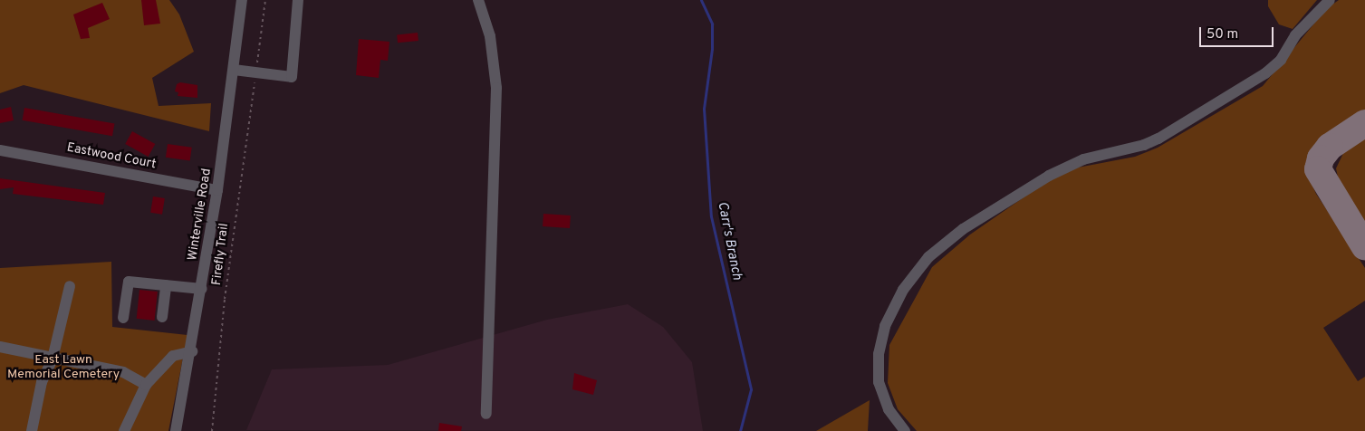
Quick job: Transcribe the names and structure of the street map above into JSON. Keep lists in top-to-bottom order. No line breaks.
{"streets":{"street":["Eastwood Court","Winterville Road"],"path":["Firefly Trail"]},"crossings":[["Eastwood Court","Winterville Road"]],"water":["Carr's Branch"],"parks":["East Lawn Memorial Cemetery"],"scale_bar":"50 m"}
